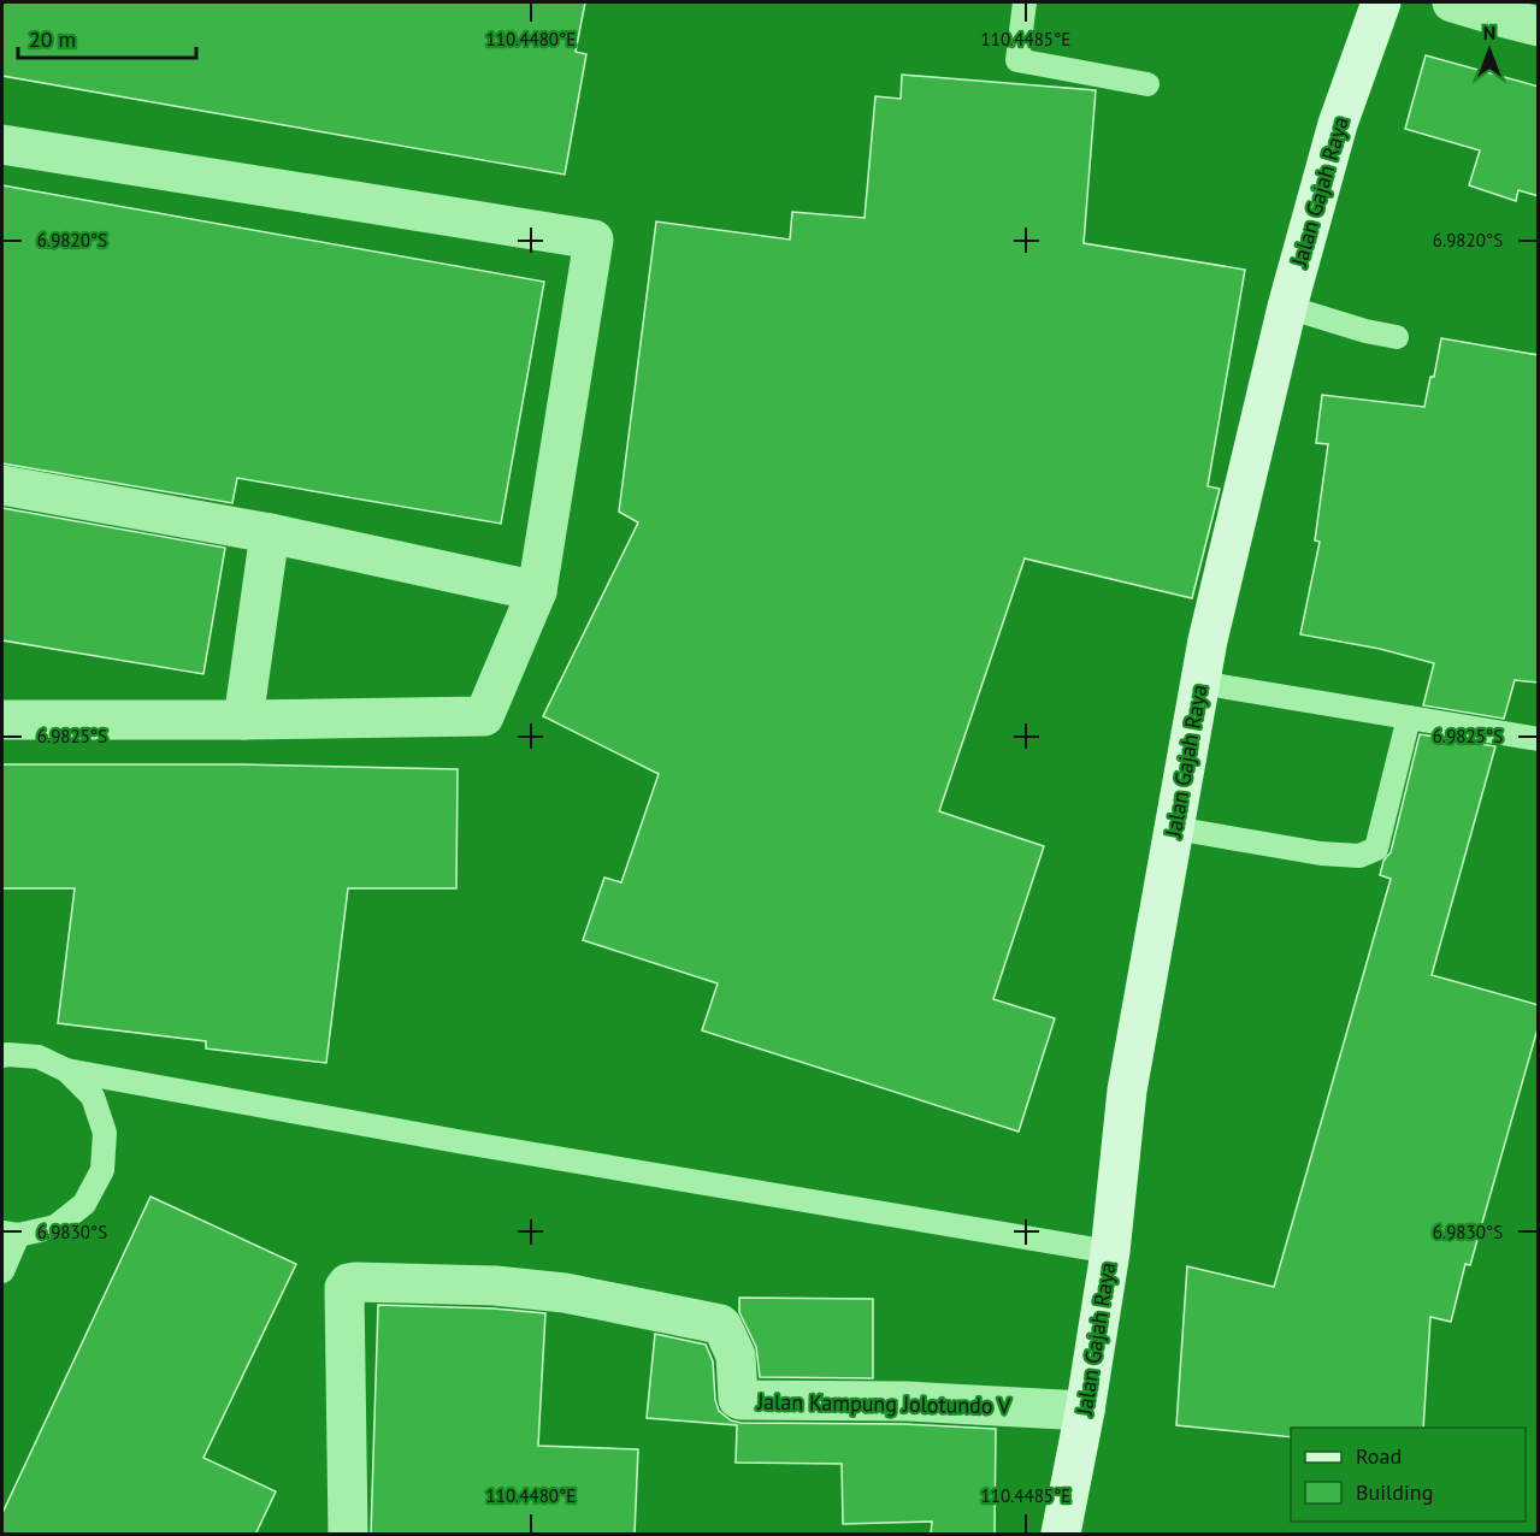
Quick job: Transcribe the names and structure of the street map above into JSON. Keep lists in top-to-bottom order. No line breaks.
{"streets":{"main road":["Jalan Gajah Raya"],"street":["Jalan Kampung Jolotundo V"]},"crossings":[["Jalan Gajah Raya","Jalan Kampung Jolotundo V"]],"legend":["Road","Building"],"scale_bar":"20 m","north":"top","coordinates":["110.4480°E","110.4485°E","6.9820°S","6.9825°S","6.9830°S"]}
